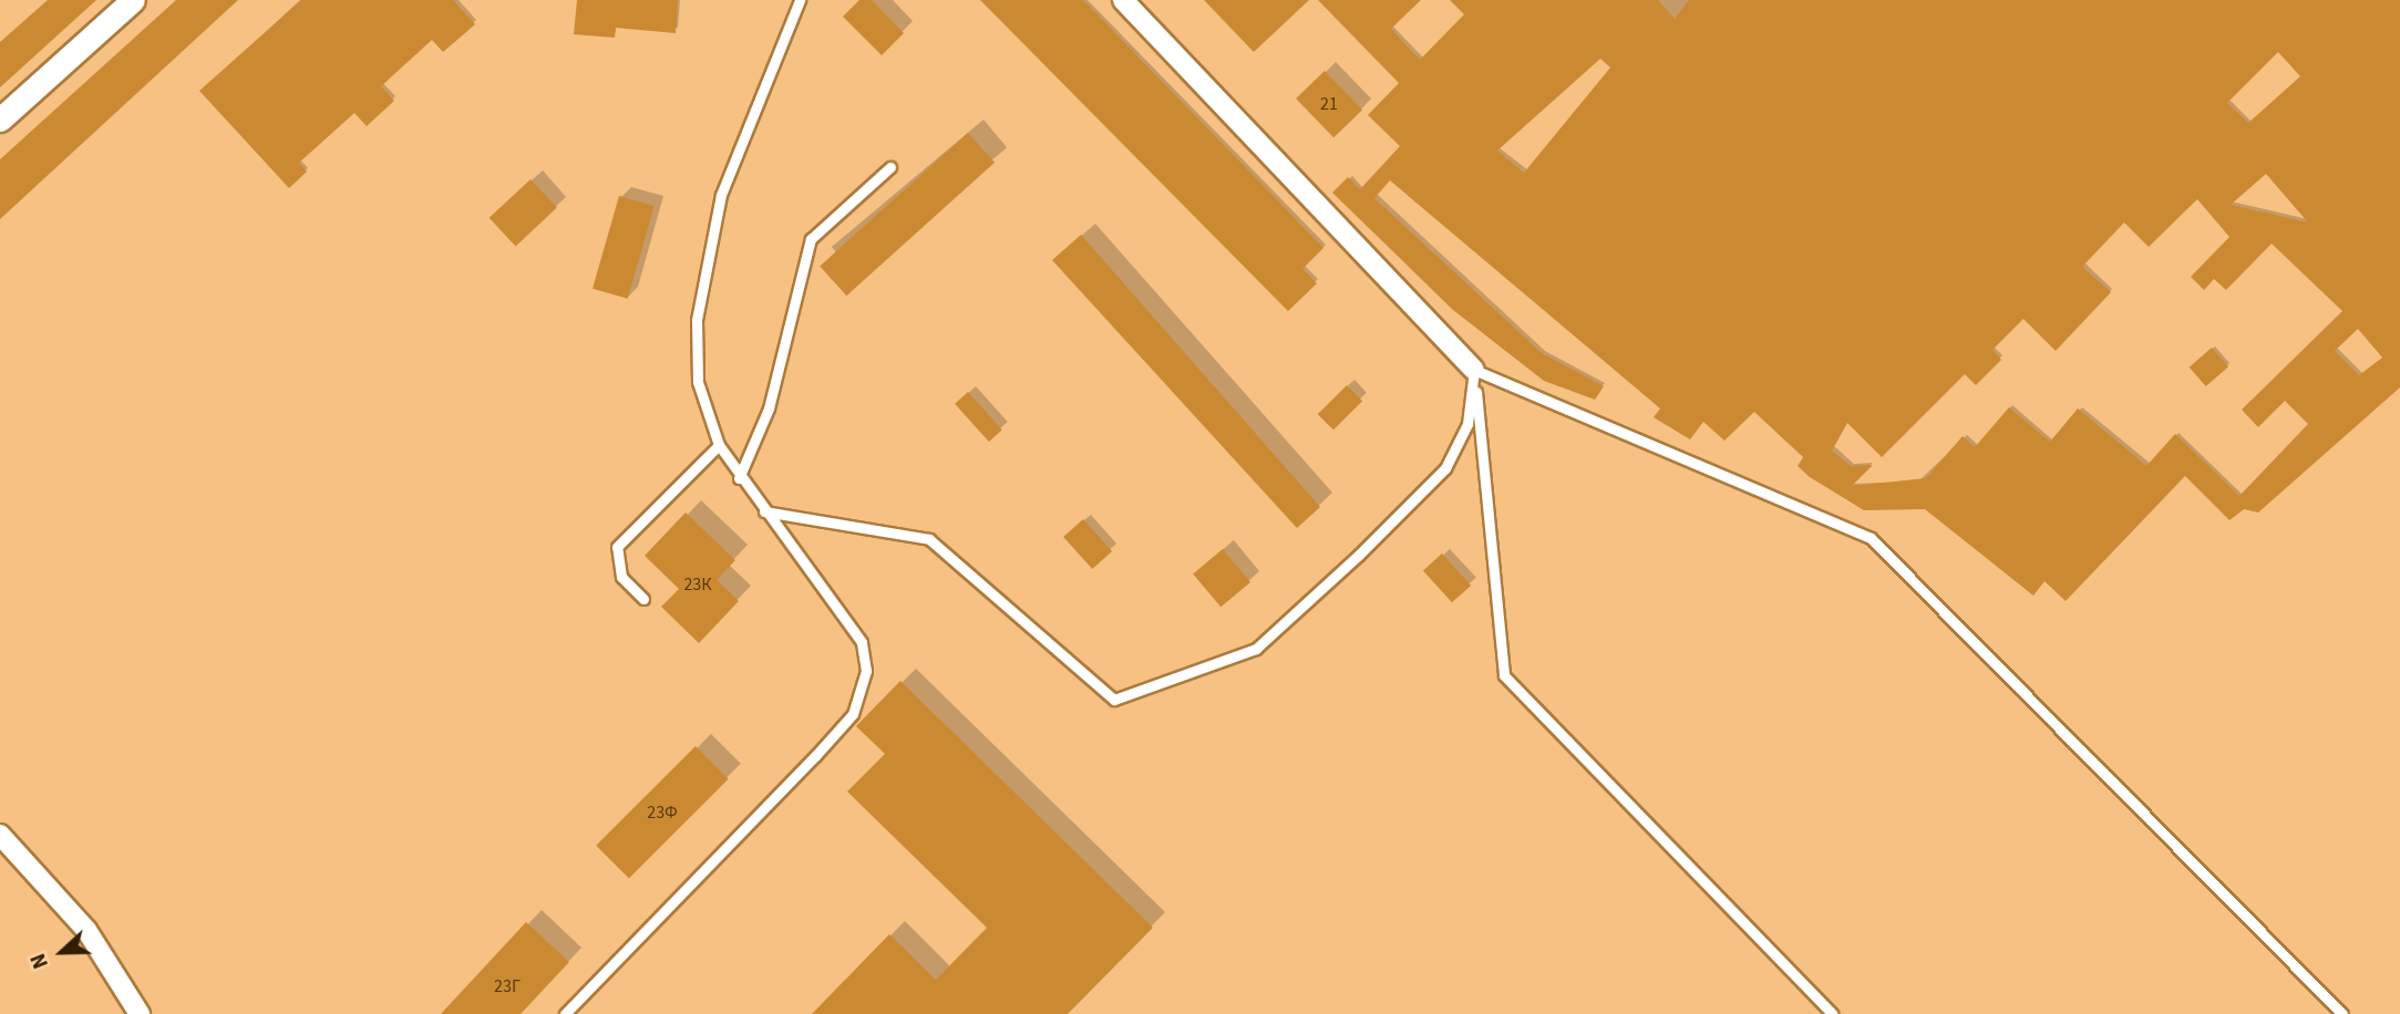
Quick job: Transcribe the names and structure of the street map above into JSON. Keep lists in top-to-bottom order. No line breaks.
{"house_numbers":["21","23К","23Ф","23Г"],"north":"left"}
